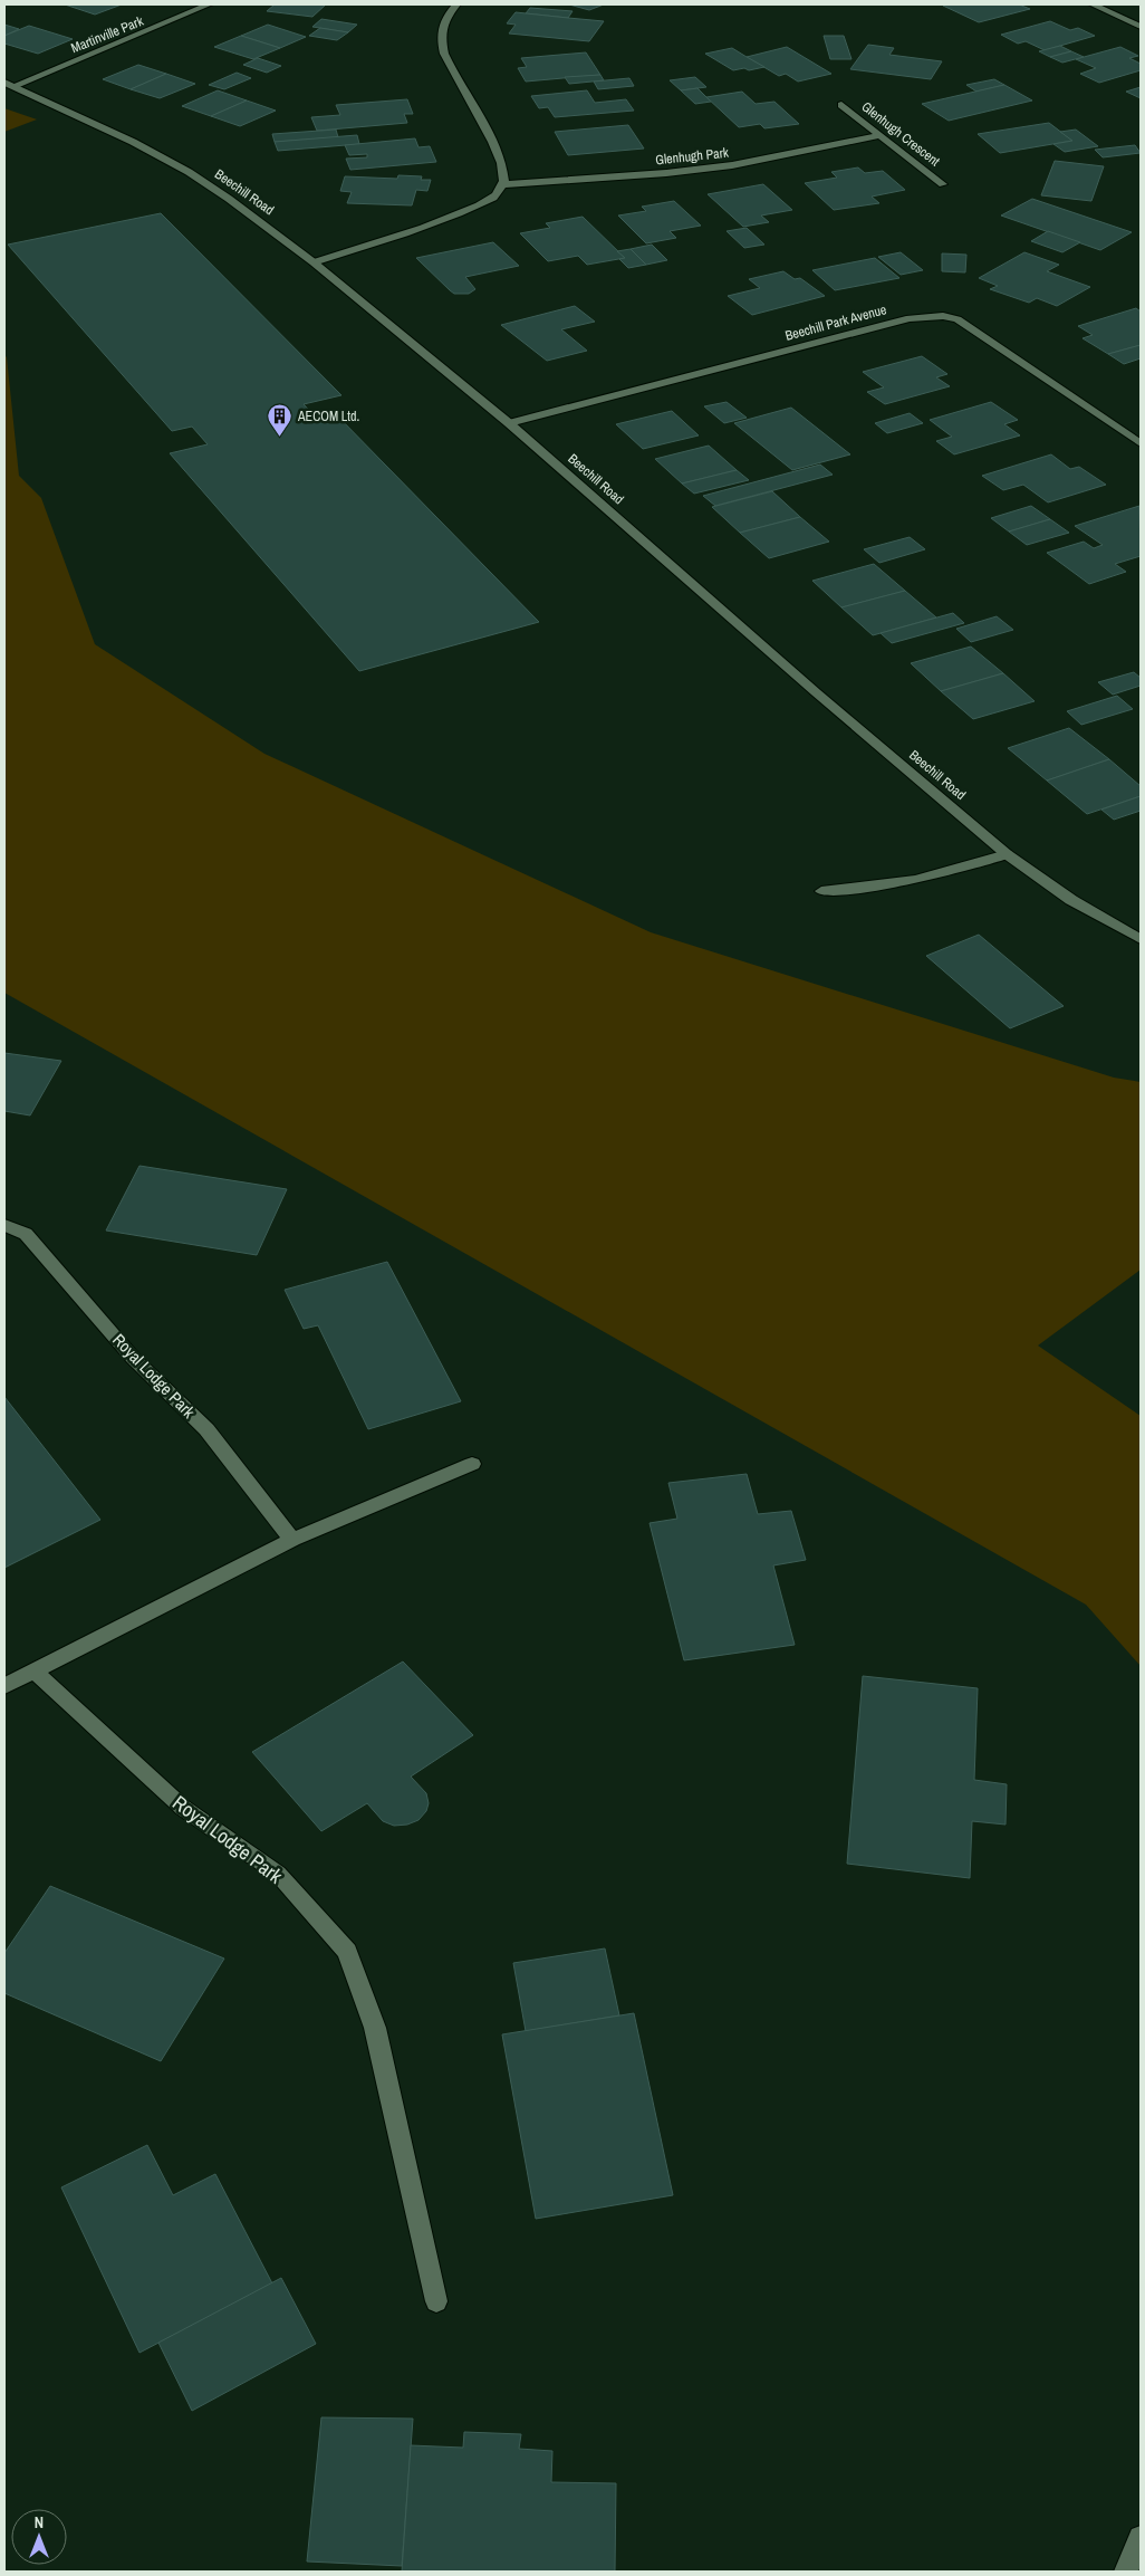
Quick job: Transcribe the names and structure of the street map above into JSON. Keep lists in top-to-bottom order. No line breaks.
{"streets":{"street":["Martinville Park","Glenhugh Crescent","Glenhugh Park","Beechill Road","Beechill Park Avenue","Royal Lodge Park"]},"crossings":[["Martinville Park","Beechill Road"],["Glenhugh Crescent","Glenhugh Park"],["Beechill Road","Beechill Park Avenue"]],"places":{"building":["AECOM Ltd."]},"north":"top"}
